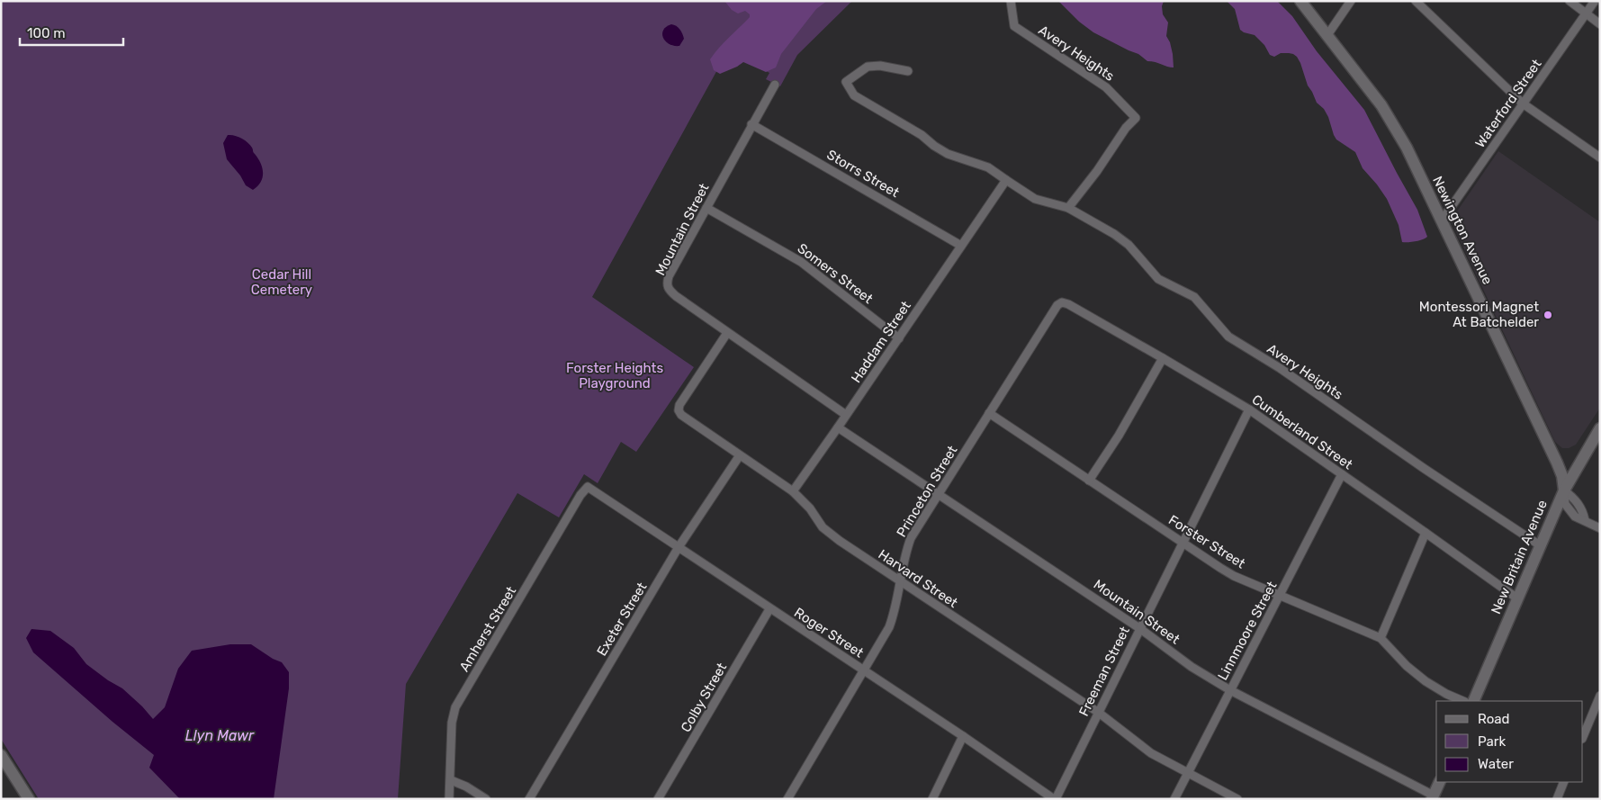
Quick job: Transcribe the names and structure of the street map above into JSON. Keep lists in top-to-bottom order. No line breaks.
{"streets":{"main road":["Newington Avenue","New Britain Avenue"],"street":["Avery Heights","Waterford Street","Storrs Street","Mountain Street","Somers Street","Haddam Street","Cumberland Street","Princeton Street","Forster Street","Harvard Street","Exeter Street","Amherst Street","Linnmoore Street","Roger Street","Freeman Street","Colby Street"]},"crossings":[["Avery Heights","Haddam Street"],["Avery Heights","New Britain Avenue"],["Waterford Street","Newington Avenue"],["Storrs Street","Mountain Street"],["Storrs Street","Haddam Street"],["Mountain Street","Somers Street"],["Mountain Street","Haddam Street"],["Mountain Street","Princeton Street"],["Mountain Street","Harvard Street"],["Mountain Street","Linnmoore Street"],["Mountain Street","Freeman Street"],["Newington Avenue","New Britain Avenue"],["Somers Street","Haddam Street"],["Haddam Street","Harvard Street"],["Cumberland Street","Princeton Street"],["Cumberland Street","New Britain Avenue"],["Cumberland Street","Linnmoore Street"],["Cumberland Street","Freeman Street"],["Princeton Street","Forster Street"],["Princeton Street","Harvard Street"],["Princeton Street","Roger Street"],["Forster Street","Linnmoore Street"],["Forster Street","Freeman Street"],["Harvard Street","Exeter Street"],["Harvard Street","Linnmoore Street"],["Harvard Street","Freeman Street"],["Exeter Street","Roger Street"],["Amherst Street","Roger Street"],["Roger Street","Freeman Street"],["Roger Street","Colby Street"]],"water":["Llyn Mawr"],"parks":["Cedar Hill Cemetery","Forster Heights Playground"],"places":["Montessori Magnet At Batchelder"],"legend":["Road","Park","Water"],"scale_bar":"100 m"}
